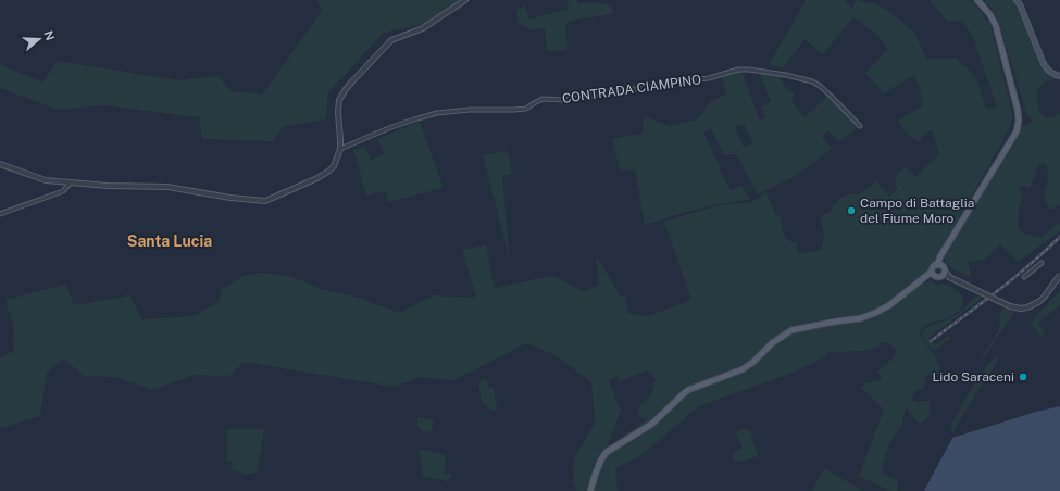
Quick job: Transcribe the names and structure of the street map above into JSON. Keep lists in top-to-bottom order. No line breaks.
{"streets":{"street":["CONTRADA CIAMPINO"]},"districts":["Santa Lucia"],"places":["Campo di Battaglia del Fiume Moro","Lido Saraceni"],"north":"right"}
